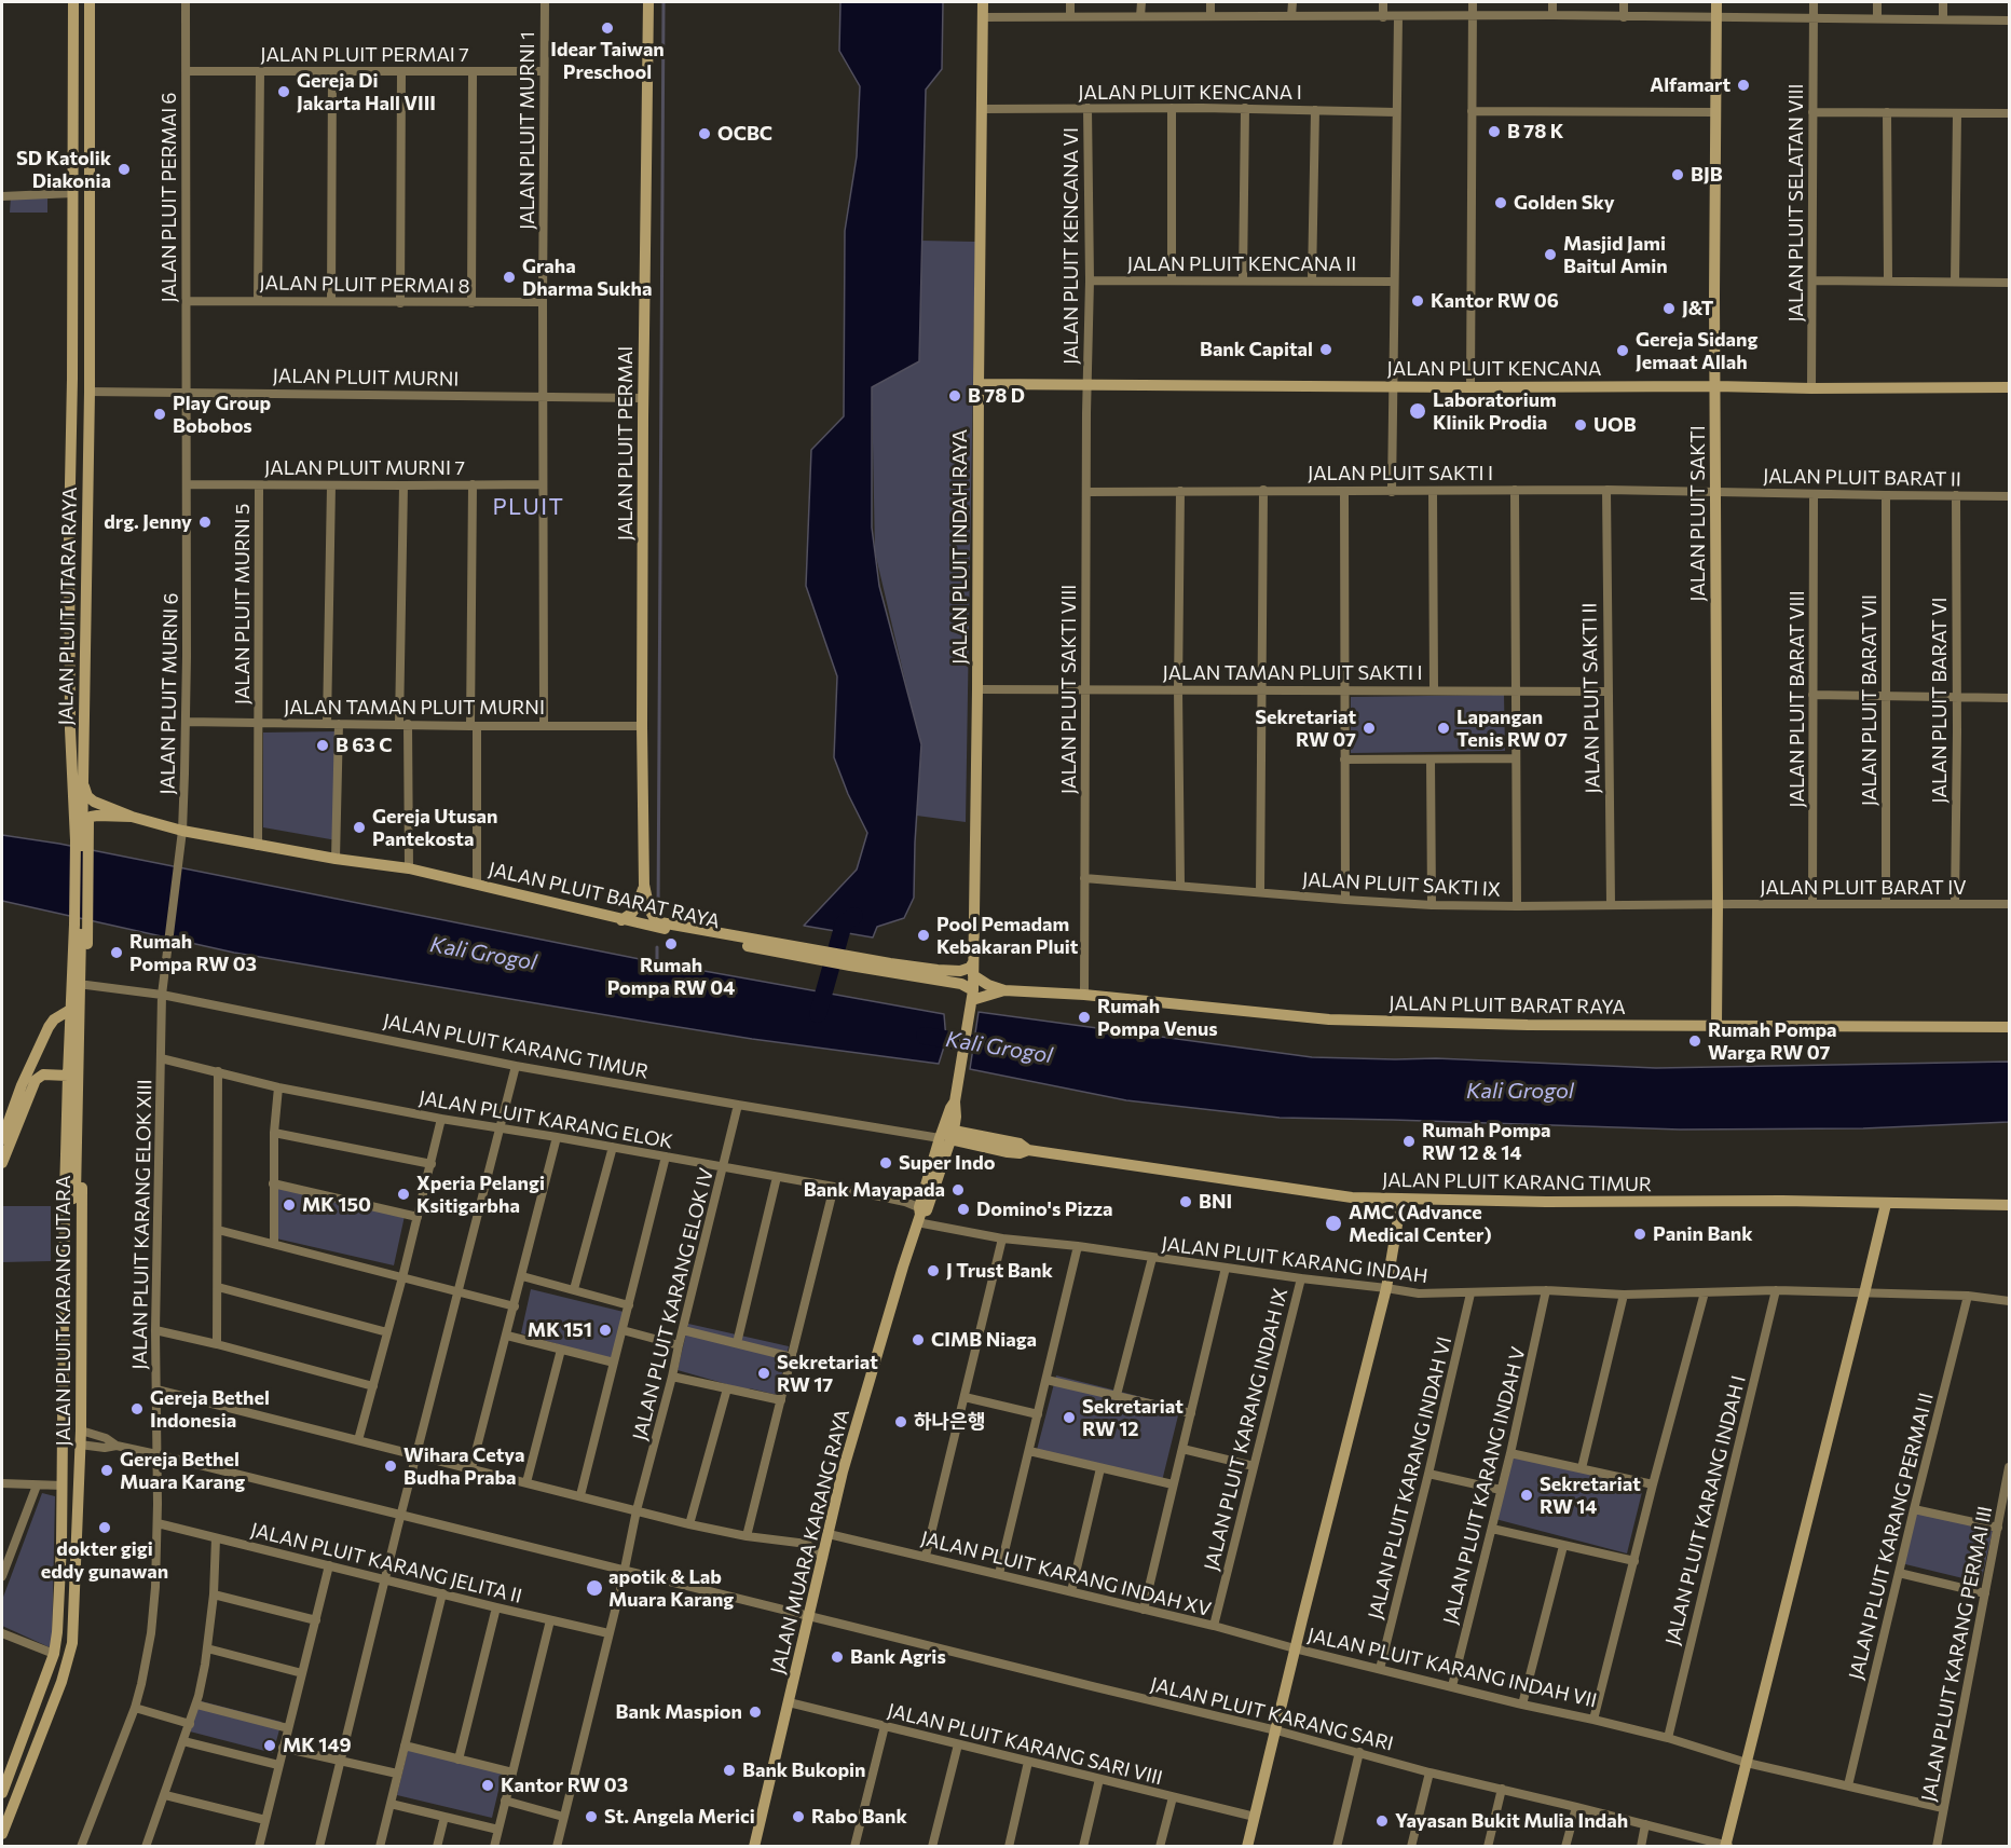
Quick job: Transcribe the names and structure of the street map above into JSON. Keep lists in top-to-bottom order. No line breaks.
{"streets":{"street":["JALAN PLUIT PERMAI 7","JALAN PLUIT KENCANA I","JALAN PLUIT MURNI 1","JALAN PLUIT PERMAI 6","JALAN PLUIT SELATAN VIII","JALAN PLUIT KENCANA VI","JALAN PLUIT KENCANA II","JALAN PLUIT PERMAI 8","JALAN PLUIT KENCANA","JALAN PLUIT MURNI","JALAN PLUIT PERMAI","JALAN PLUIT MURNI 7","JALAN PLUIT SAKTI I","JALAN PLUIT BARAT II","JALAN PLUIT SAKTI","JALAN PLUIT INDAH RAYA","JALAN PLUIT MURNI 5","JALAN PLUIT UTARA RAYA","JALAN TAMAN PLUIT SAKTI I","JALAN PLUIT SAKTI VIII","JALAN PLUIT MURNI 6","JALAN PLUIT SAKTI II","JALAN PLUIT BARAT VIII","JALAN PLUIT BARAT VII","JALAN PLUIT BARAT VI","JALAN TAMAN PLUIT MURNI","JALAN PLUIT SAKTI IX","JALAN PLUIT BARAT IV","JALAN PLUIT BARAT RAYA","JALAN PLUIT KARANG TIMUR","JALAN PLUIT KARANG ELOK","JALAN PLUIT KARANG ELOK XIII","JALAN PLUIT KARANG INDAH","JALAN PLUIT KARANG ELOK IV","JALAN PLUIT KARANG UTARA","JALAN PLUIT KARANG INDAH IX","JALAN PLUIT KARANG INDAH VI","JALAN PLUIT KARANG INDAH V","JALAN PLUIT KARANG INDAH I","JALAN PLUIT KARANG PERMAI II","JALAN MUARA KARANG RAYA","JALAN PLUIT KARANG JELITA II","JALAN PLUIT KARANG INDAH XV","JALAN PLUIT KARANG PERMAI III","JALAN PLUIT KARANG INDAH VII","JALAN PLUIT KARANG SARI","JALAN PLUIT KARANG SARI VIII"]},"crossings":[["JALAN PLUIT PERMAI 7","JALAN PLUIT MURNI 1"],["JALAN PLUIT PERMAI 7","JALAN PLUIT PERMAI 6"],["JALAN PLUIT KENCANA I","JALAN PLUIT KENCANA VI"],["JALAN PLUIT KENCANA I","JALAN PLUIT INDAH RAYA"],["JALAN PLUIT MURNI 1","JALAN PLUIT PERMAI 8"],["JALAN PLUIT MURNI 1","JALAN PLUIT MURNI"],["JALAN PLUIT MURNI 1","JALAN PLUIT MURNI 7"],["JALAN PLUIT MURNI 1","JALAN TAMAN PLUIT MURNI"],["JALAN PLUIT PERMAI 6","JALAN PLUIT PERMAI 8"],["JALAN PLUIT PERMAI 6","JALAN PLUIT MURNI"],["JALAN PLUIT PERMAI 6","JALAN PLUIT MURNI 6"],["JALAN PLUIT SELATAN VIII","JALAN PLUIT KENCANA"],["JALAN PLUIT KENCANA VI","JALAN PLUIT KENCANA II"],["JALAN PLUIT KENCANA VI","JALAN PLUIT KENCANA"],["JALAN PLUIT KENCANA VI","JALAN PLUIT SAKTI VIII"],["JALAN PLUIT KENCANA","JALAN PLUIT SAKTI"],["JALAN PLUIT KENCANA","JALAN PLUIT INDAH RAYA"],["JALAN PLUIT KENCANA","JALAN PLUIT SAKTI VIII"],["JALAN PLUIT MURNI","JALAN PLUIT PERMAI"],["JALAN PLUIT MURNI","JALAN PLUIT UTARA RAYA"],["JALAN PLUIT MURNI","JALAN PLUIT MURNI 6"],["JALAN PLUIT PERMAI","JALAN TAMAN PLUIT MURNI"],["JALAN PLUIT PERMAI","JALAN PLUIT BARAT RAYA"],["JALAN PLUIT MURNI 7","JALAN PLUIT MURNI 5"],["JALAN PLUIT MURNI 7","JALAN PLUIT MURNI 6"],["JALAN PLUIT SAKTI I","JALAN PLUIT BARAT II"],["JALAN PLUIT SAKTI I","JALAN PLUIT SAKTI"],["JALAN PLUIT SAKTI I","JALAN PLUIT SAKTI VIII"],["JALAN PLUIT SAKTI I","JALAN PLUIT SAKTI II"],["JALAN PLUIT BARAT II","JALAN PLUIT SAKTI"],["JALAN PLUIT BARAT II","JALAN PLUIT BARAT VIII"],["JALAN PLUIT BARAT II","JALAN PLUIT BARAT VII"],["JALAN PLUIT BARAT II","JALAN PLUIT BARAT VI"],["JALAN PLUIT SAKTI","JALAN PLUIT SAKTI IX"],["JALAN PLUIT SAKTI","JALAN PLUIT BARAT IV"],["JALAN PLUIT SAKTI","JALAN PLUIT BARAT RAYA"],["JALAN PLUIT INDAH RAYA","JALAN TAMAN PLUIT SAKTI I"],["JALAN PLUIT INDAH RAYA","JALAN PLUIT BARAT RAYA"],["JALAN PLUIT INDAH RAYA","JALAN MUARA KARANG RAYA"],["JALAN PLUIT MURNI 5","JALAN TAMAN PLUIT MURNI"],["JALAN PLUIT MURNI 5","JALAN PLUIT BARAT RAYA"],["JALAN PLUIT UTARA RAYA","JALAN PLUIT BARAT RAYA"],["JALAN PLUIT UTARA RAYA","JALAN PLUIT KARANG UTARA"],["JALAN TAMAN PLUIT SAKTI I","JALAN PLUIT SAKTI VIII"],["JALAN TAMAN PLUIT SAKTI I","JALAN PLUIT SAKTI II"],["JALAN PLUIT SAKTI VIII","JALAN PLUIT SAKTI IX"],["JALAN PLUIT SAKTI VIII","JALAN PLUIT BARAT RAYA"],["JALAN PLUIT MURNI 6","JALAN TAMAN PLUIT MURNI"],["JALAN PLUIT MURNI 6","JALAN PLUIT BARAT RAYA"],["JALAN PLUIT MURNI 6","JALAN PLUIT KARANG TIMUR"],["JALAN PLUIT MURNI 6","JALAN PLUIT KARANG ELOK XIII"],["JALAN PLUIT SAKTI II","JALAN PLUIT SAKTI IX"],["JALAN PLUIT BARAT VIII","JALAN PLUIT BARAT IV"],["JALAN PLUIT BARAT VII","JALAN PLUIT BARAT IV"],["JALAN PLUIT BARAT VI","JALAN PLUIT BARAT IV"],["JALAN PLUIT SAKTI IX","JALAN PLUIT BARAT IV"],["JALAN PLUIT KARANG TIMUR","JALAN PLUIT KARANG ELOK XIII"],["JALAN PLUIT KARANG TIMUR","JALAN PLUIT KARANG ELOK IV"],["JALAN PLUIT KARANG TIMUR","JALAN PLUIT KARANG UTARA"],["JALAN PLUIT KARANG TIMUR","JALAN MUARA KARANG RAYA"],["JALAN PLUIT KARANG TIMUR","JALAN PLUIT KARANG INDAH VII"],["JALAN PLUIT KARANG ELOK","JALAN PLUIT KARANG ELOK XIII"],["JALAN PLUIT KARANG ELOK","JALAN PLUIT KARANG INDAH"],["JALAN PLUIT KARANG ELOK","JALAN PLUIT KARANG ELOK IV"],["JALAN PLUIT KARANG ELOK","JALAN MUARA KARANG RAYA"],["JALAN PLUIT KARANG ELOK XIII","JALAN PLUIT KARANG JELITA II"],["JALAN PLUIT KARANG ELOK XIII","JALAN PLUIT KARANG SARI"],["JALAN PLUIT KARANG INDAH","JALAN PLUIT KARANG INDAH IX"],["JALAN PLUIT KARANG INDAH","JALAN PLUIT KARANG INDAH VI"],["JALAN PLUIT KARANG INDAH","JALAN PLUIT KARANG INDAH V"],["JALAN PLUIT KARANG INDAH","JALAN PLUIT KARANG INDAH I"],["JALAN PLUIT KARANG INDAH","JALAN PLUIT KARANG PERMAI II"],["JALAN PLUIT KARANG INDAH","JALAN MUARA KARANG RAYA"],["JALAN PLUIT KARANG INDAH","JALAN PLUIT KARANG INDAH VII"],["JALAN PLUIT KARANG ELOK IV","JALAN PLUIT KARANG JELITA II"],["JALAN PLUIT KARANG ELOK IV","JALAN PLUIT KARANG SARI"],["JALAN PLUIT KARANG INDAH IX","JALAN PLUIT KARANG INDAH XV"],["JALAN PLUIT KARANG INDAH VI","JALAN PLUIT KARANG INDAH VII"],["JALAN PLUIT KARANG INDAH V","JALAN PLUIT KARANG INDAH VII"],["JALAN PLUIT KARANG INDAH I","JALAN PLUIT KARANG INDAH VII"],["JALAN PLUIT KARANG PERMAI II","JALAN PLUIT KARANG INDAH VII"],["JALAN MUARA KARANG RAYA","JALAN PLUIT KARANG INDAH XV"],["JALAN MUARA KARANG RAYA","JALAN PLUIT KARANG SARI"],["JALAN MUARA KARANG RAYA","JALAN PLUIT KARANG SARI VIII"],["JALAN PLUIT KARANG INDAH XV","JALAN PLUIT KARANG INDAH VII"],["JALAN PLUIT KARANG PERMAI III","JALAN PLUIT KARANG INDAH VII"]],"districts":["PLUIT"],"water":["Kali Grogol"],"places":["Idear Taiwan Preschool","Alfamart","Gereja Di Jakarta Hall VIII","B 78 K","OCBC","SD Katolik Diakonia","BJB","Golden Sky","Masjid Jami Baitul Amin","Graha Dharma Sukha","Kantor RW 06","J&T","Bank Capital","Gereja Sidang Jemaat Allah","B 78 D","Laboratorium Klinik Prodia","Play Group Bobobos","UOB","drg. Jenny","Sekretariat RW 07","Lapangan Tenis RW 07","B 63 C","Gereja Utusan Pantekosta","Pool Pemadam Kebakaran Pluit","Rumah Pompa RW 04","Rumah Pompa RW 03","Rumah Pompa Venus","Rumah Pompa Warga RW 07","Rumah Pompa RW 12 & 14","Super Indo","Bank Mayapada","Xperia Pelangi Ksitigarbha","BNI","MK 150","Domino's Pizza","AMC (Advance Medical Center)","Panin Bank","J Trust Bank","MK 151","CIMB Niaga","Sekretariat RW 17","Gereja Bethel Indonesia","Sekretariat RW 12","하나은행","Wihara Cetya Budha Praba","Gereja Bethel Muara Karang","Sekretariat RW 14","dokter gigi eddy gunawan","apotik & Lab Muara Karang","Bank Agris","Bank Maspion","MK 149","Bank Bukopin","Kantor RW 03","St. Angela Merici","Rabo Bank","Yayasan Bukit Mulia Indah"]}
